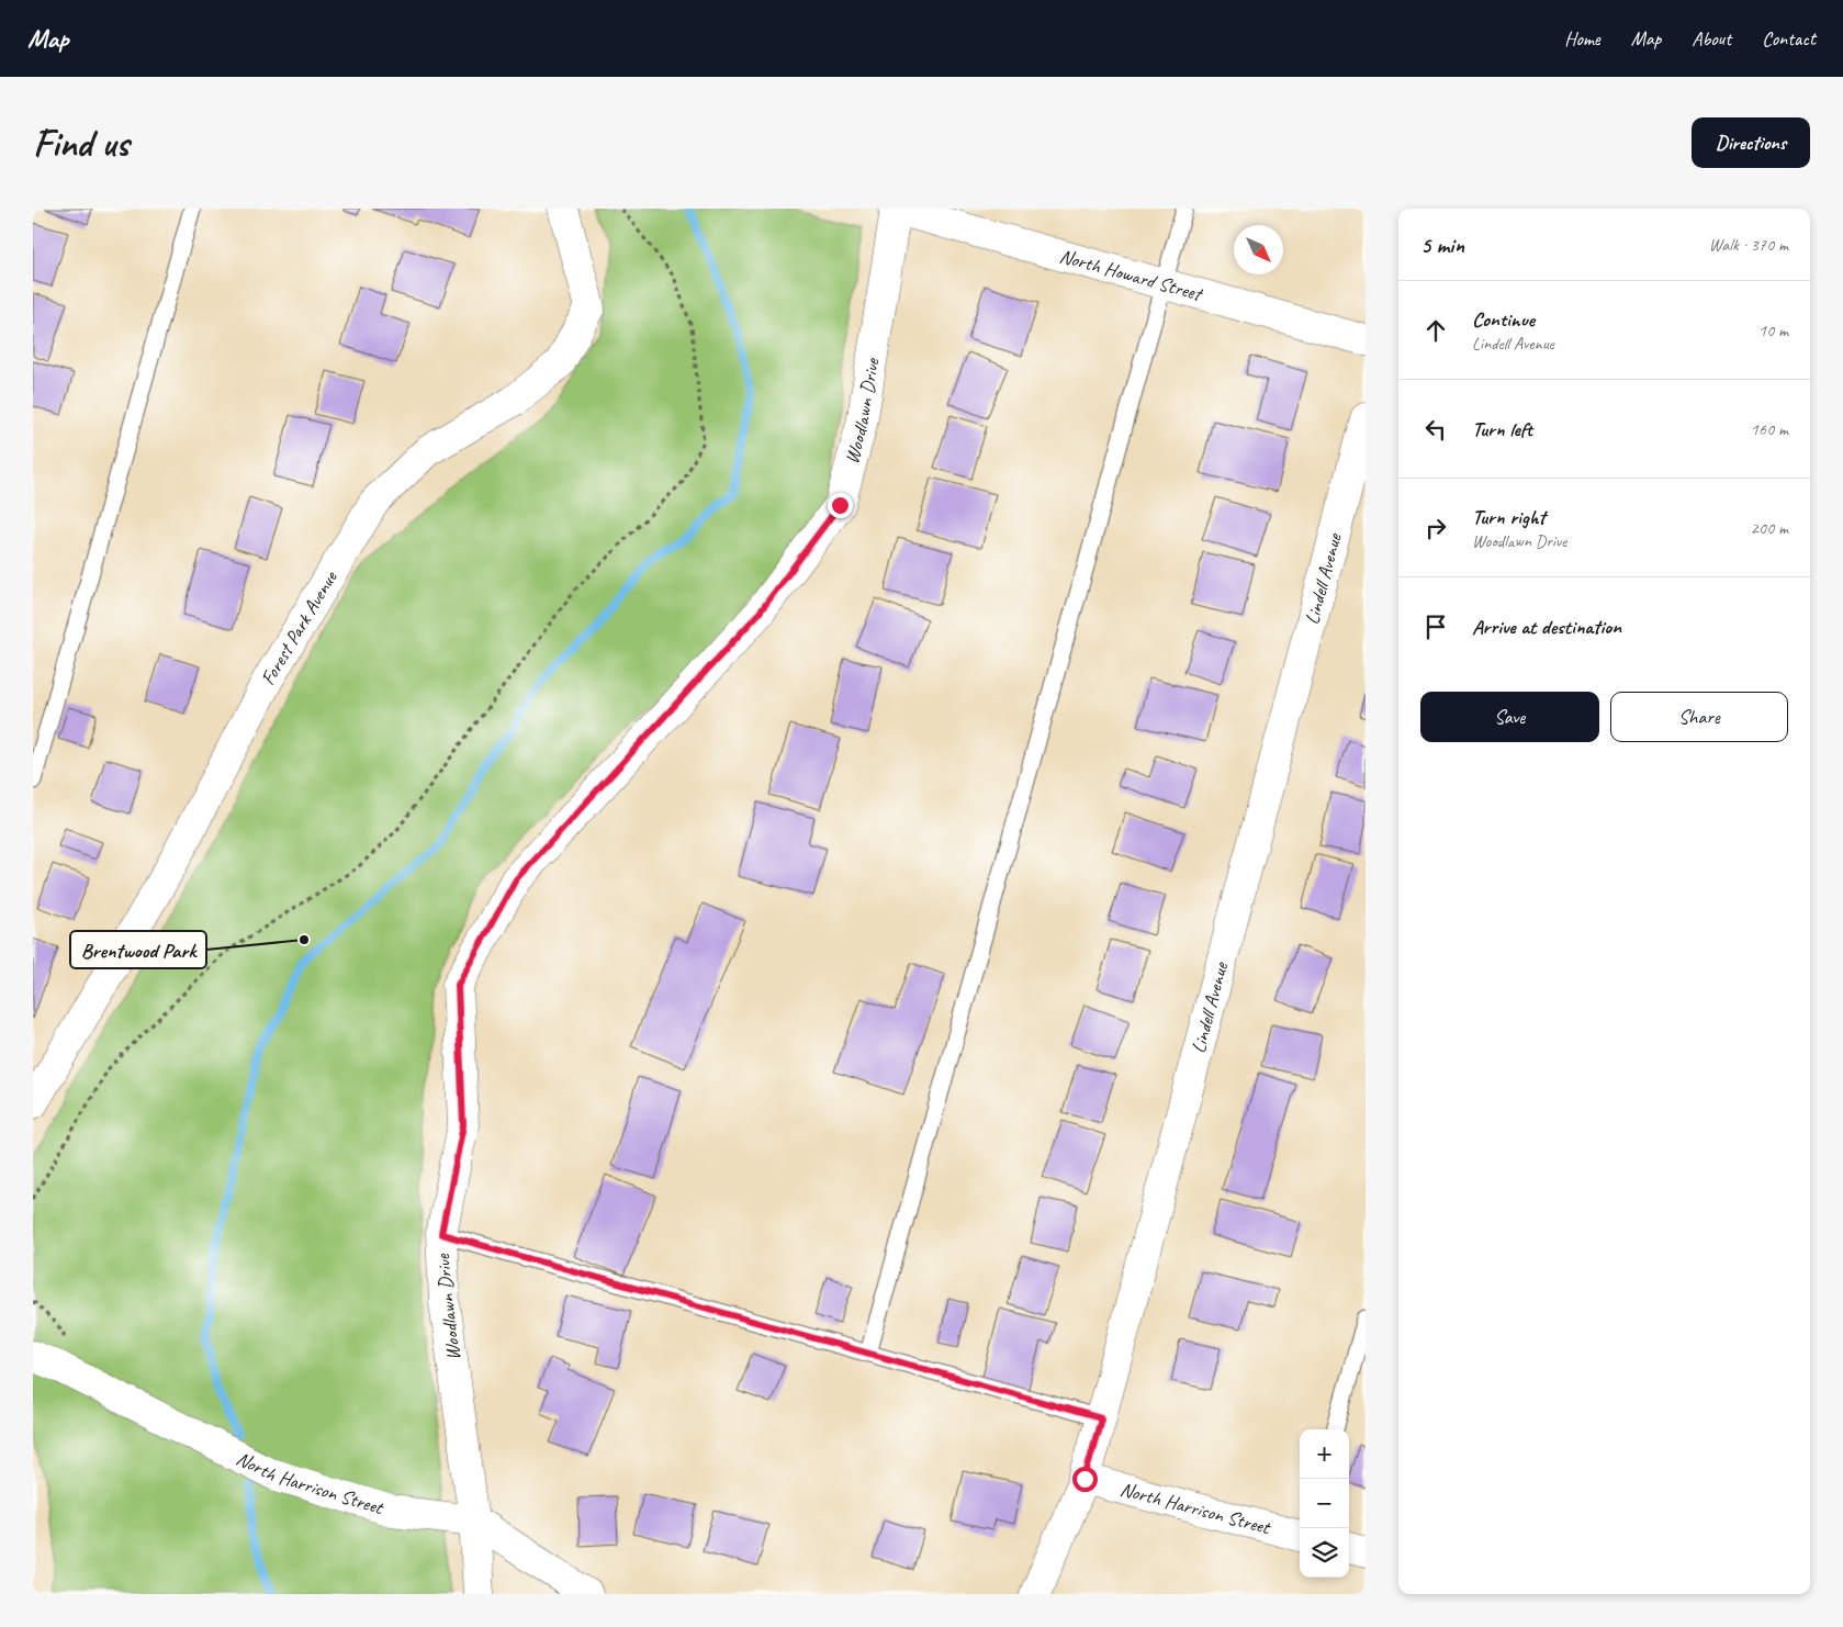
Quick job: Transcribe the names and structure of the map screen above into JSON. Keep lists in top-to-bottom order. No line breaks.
{"streets":{"street":["North Howard Street","Woodlawn Drive","Lindell Avenue","Forest Park Avenue","North Harrison Street"]},"crossings":[["North Howard Street","Woodlawn Drive"],["Woodlawn Drive","North Harrison Street"],["Lindell Avenue","North Harrison Street"]],"places":["Brentwood Park"],"north":"bottom right","page":{"header":"Map","nav":["Home","Map","About","Contact"],"buttons":["Directions",["Save","Share"]],"title":"Find us","heading":["5 min","Walk · 370 m"],"list":[["Continue","Lindell Avenue","10 m"],["Turn left","160 m"],["Turn right","Woodlawn Drive","200 m"],"Arrive at destination"],"map_buttons":["+","−"]}}
